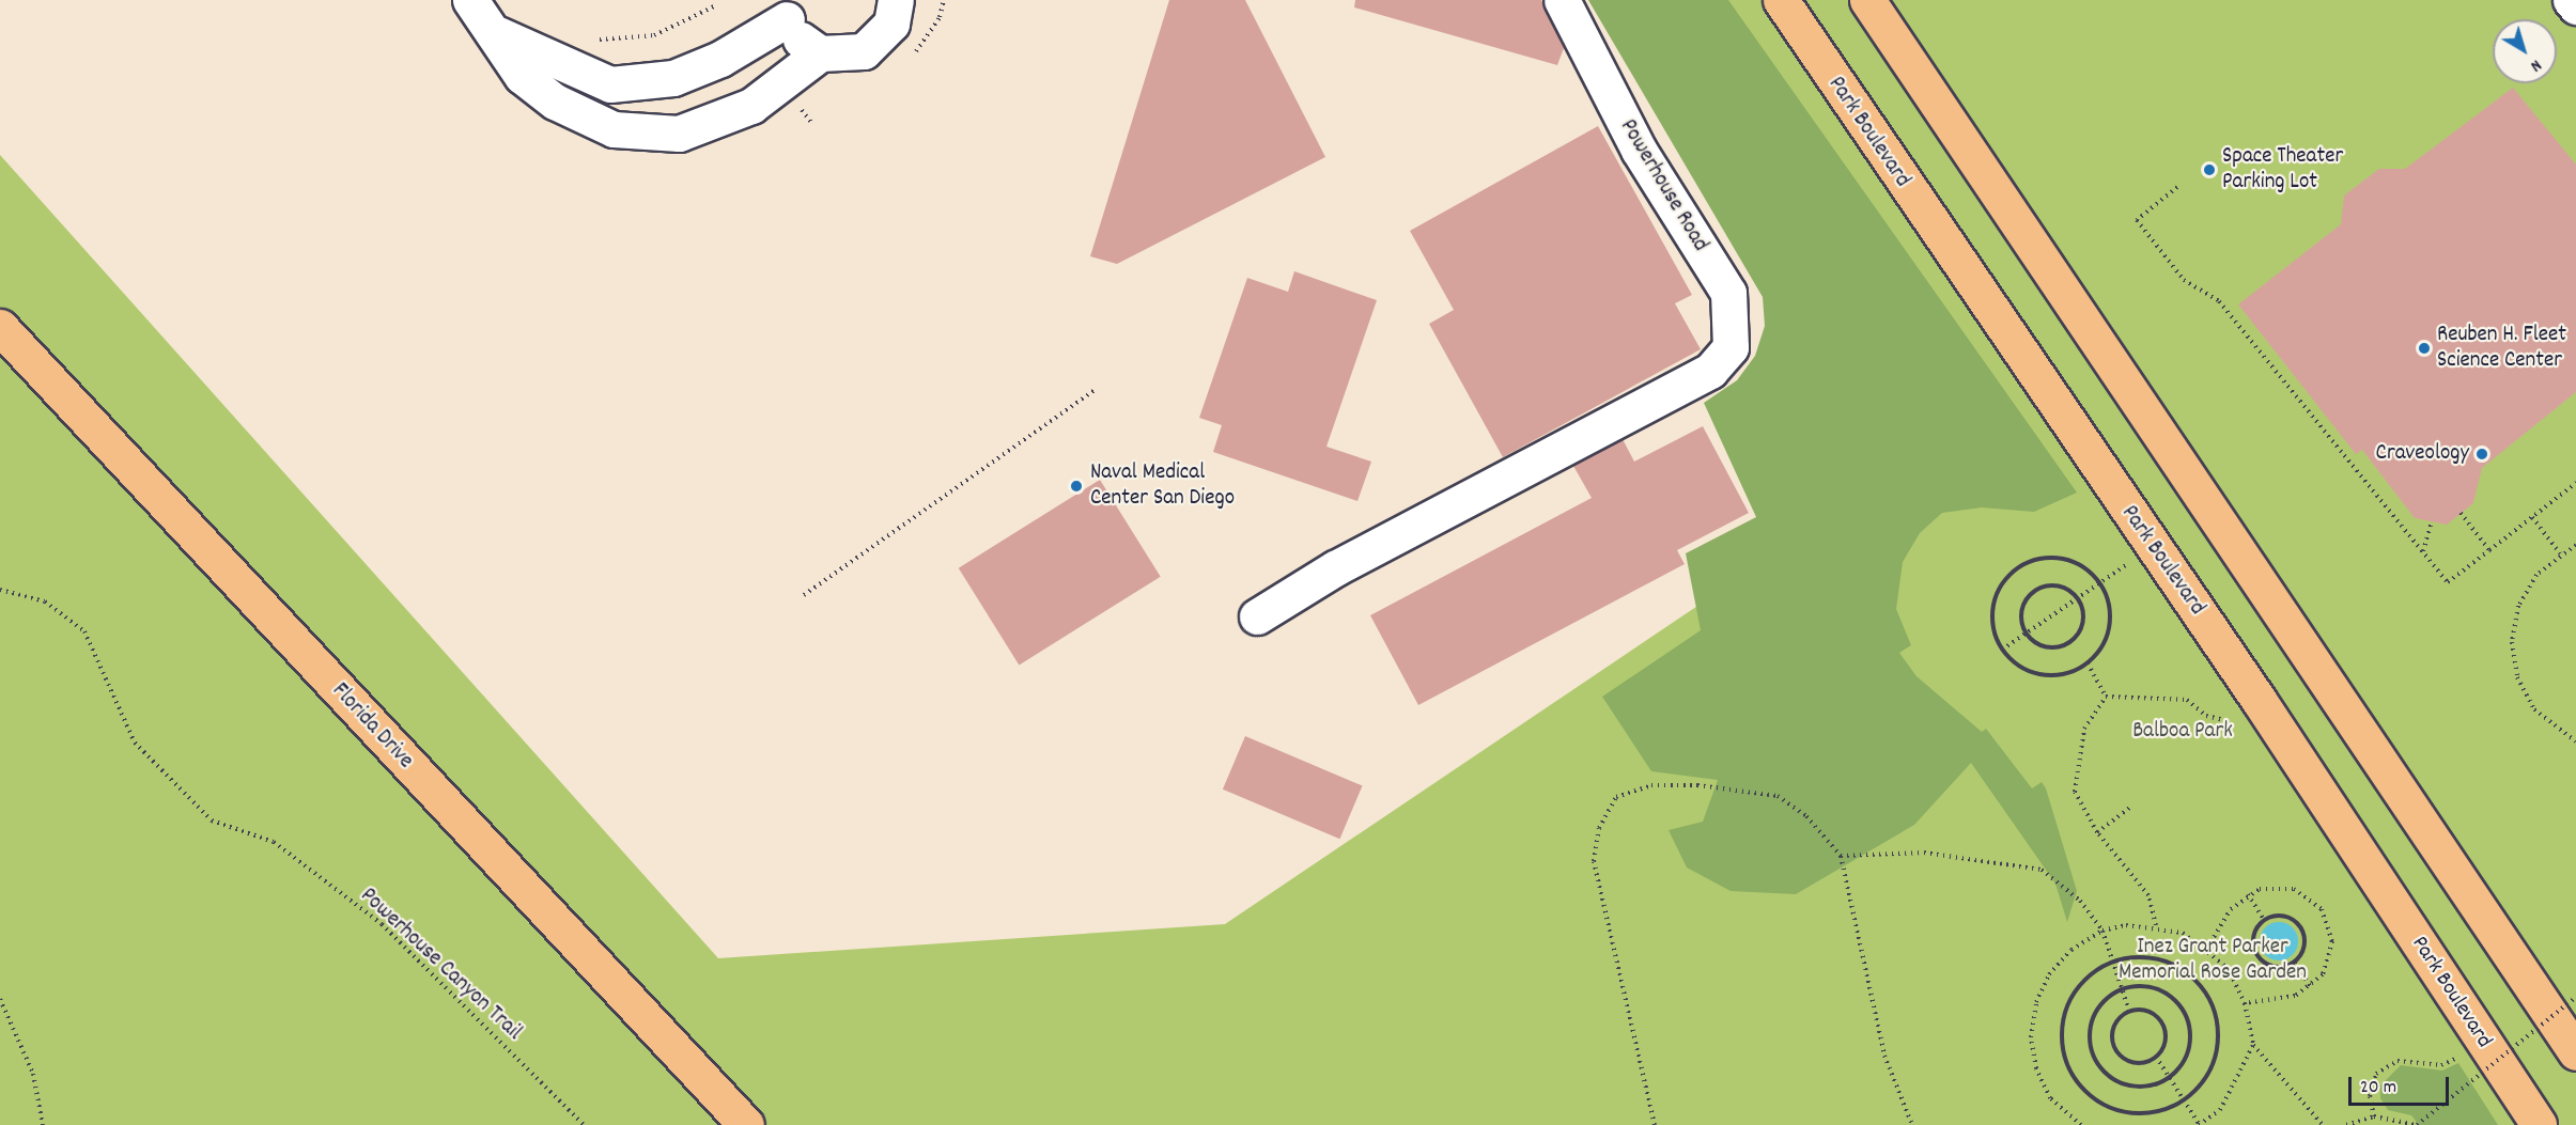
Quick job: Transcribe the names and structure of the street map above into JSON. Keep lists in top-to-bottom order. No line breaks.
{"streets":{"main road":["Park Boulevard","Florida Drive"],"street":["Powerhouse Road"],"path":["Powerhouse Canyon Trail"]},"parks":["Balboa Park","Inez Grant Parker Memorial Rose Garden"],"places":["Space Theater Parking Lot","Reuben H. Fleet Science Center","Craveology","Naval Medical Center San Diego"],"scale_bar":"20 m","north":"bottom right"}
